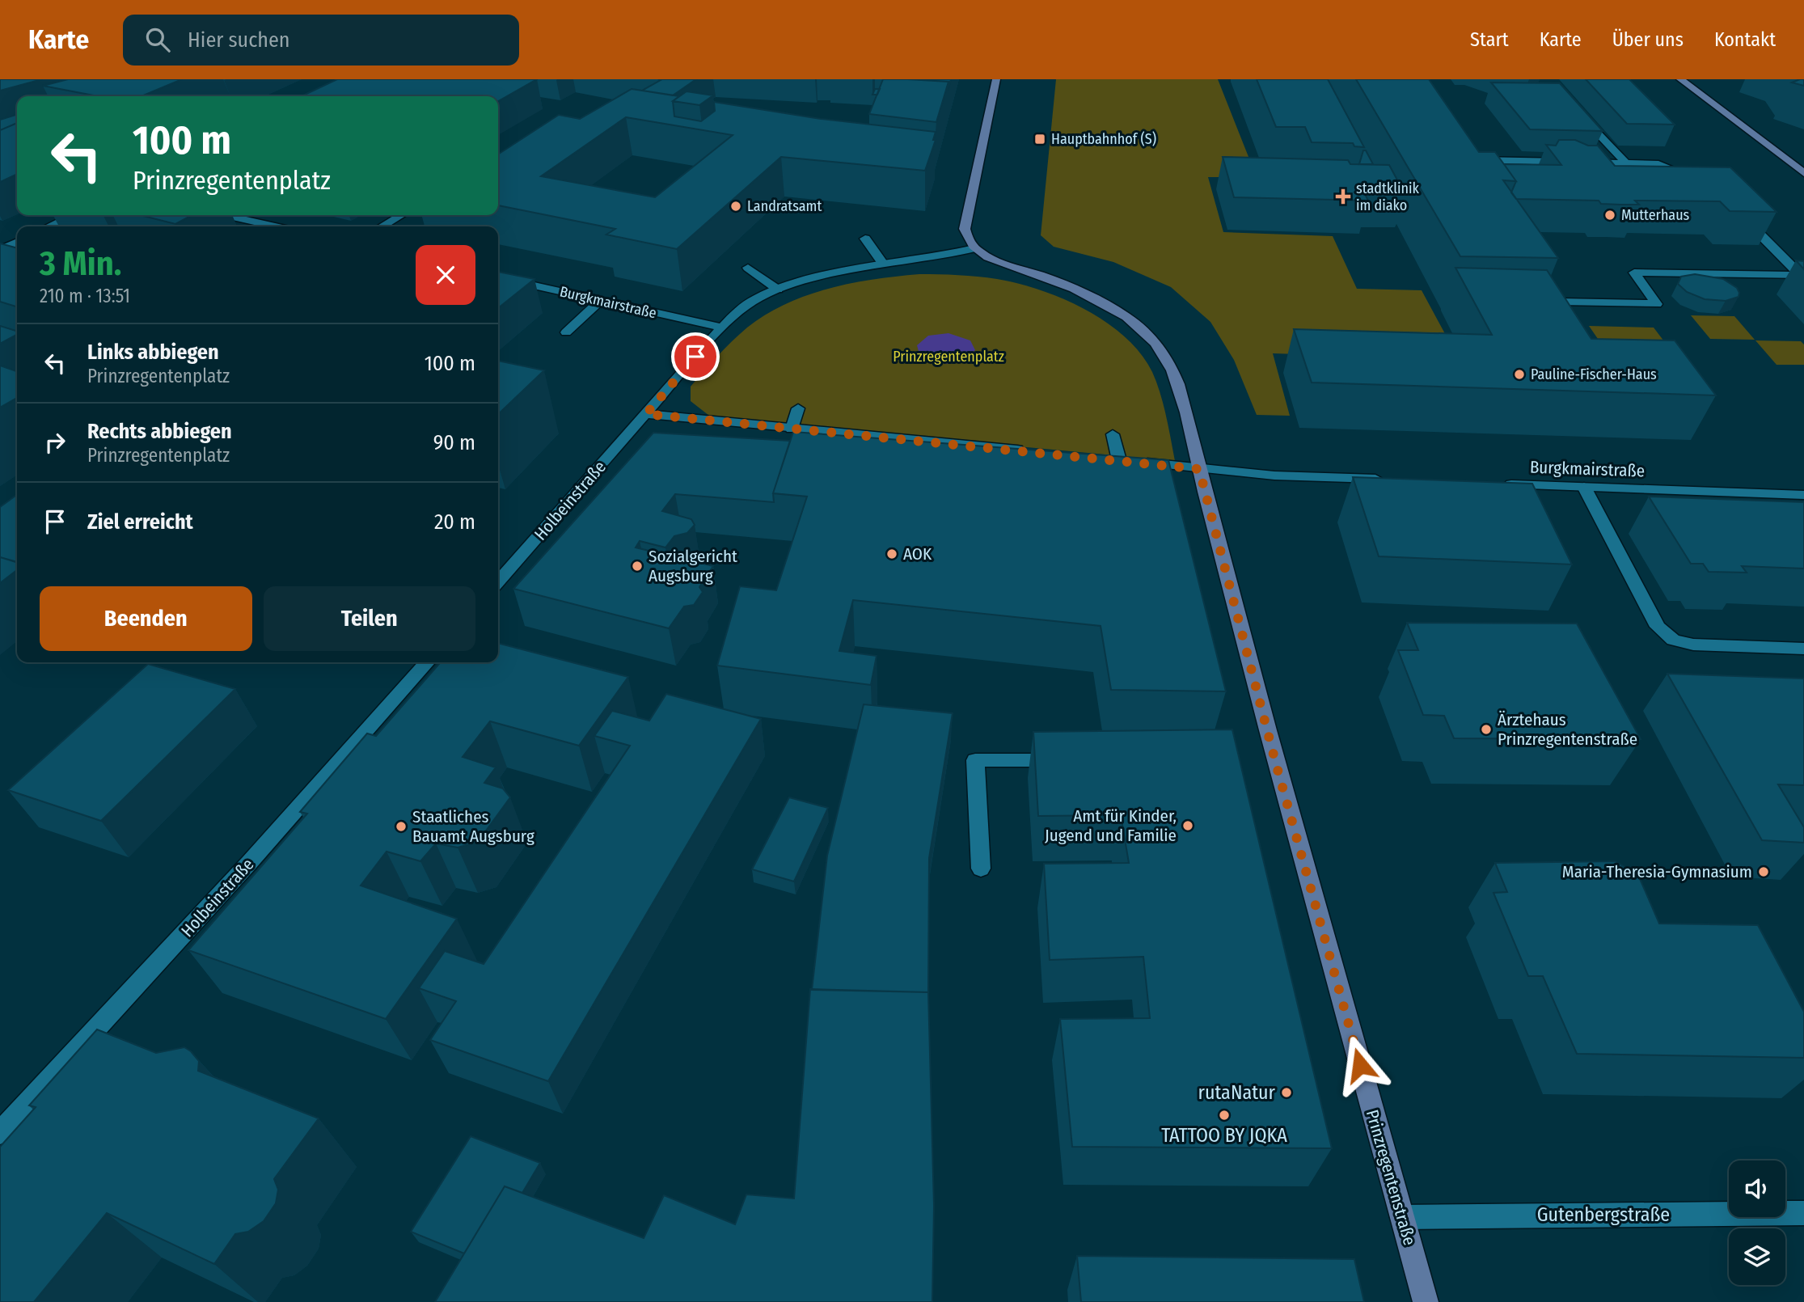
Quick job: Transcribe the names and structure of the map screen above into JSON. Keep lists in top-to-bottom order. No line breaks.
{"streets":{"street":["Burgkmairstraße","Holbeinstraße","Prinzregentenstraße","Gutenbergstraße"]},"crossings":[["Prinzregentenstraße","Gutenbergstraße"]],"parks":["Prinzregentenplatz"],"places":{"transit":["Hauptbahnhof (S)"],"health":["stadtklinik im diako"],"other":["Landratsamt","Mutterhaus","Pauline-Fischer-Haus","AOK","Sozialgericht Augsburg","Ärztehaus Prinzregentenstraße","Amt für Kinder, Jugend und Familie","Staatliches Bauamt Augsburg","Maria-Theresia-Gymnasium","rutaNatur","TATTOO BY JQKA"]},"page":{"header":"Karte","search":"Hier suchen","nav":["Start","Karte","Über uns","Kontakt"],"turn":["100 m","Prinzregentenplatz"],"heading":["3 Min.","210 m · 13:51"],"list":[{"name":"Links abbiegen","note":"Prinzregentenplatz","value":"100 m"},{"name":"Rechts abbiegen","note":"Prinzregentenplatz","value":"90 m"},{"name":"Ziel erreicht","value":"20 m"}],"buttons":["Beenden","Teilen"]}}
